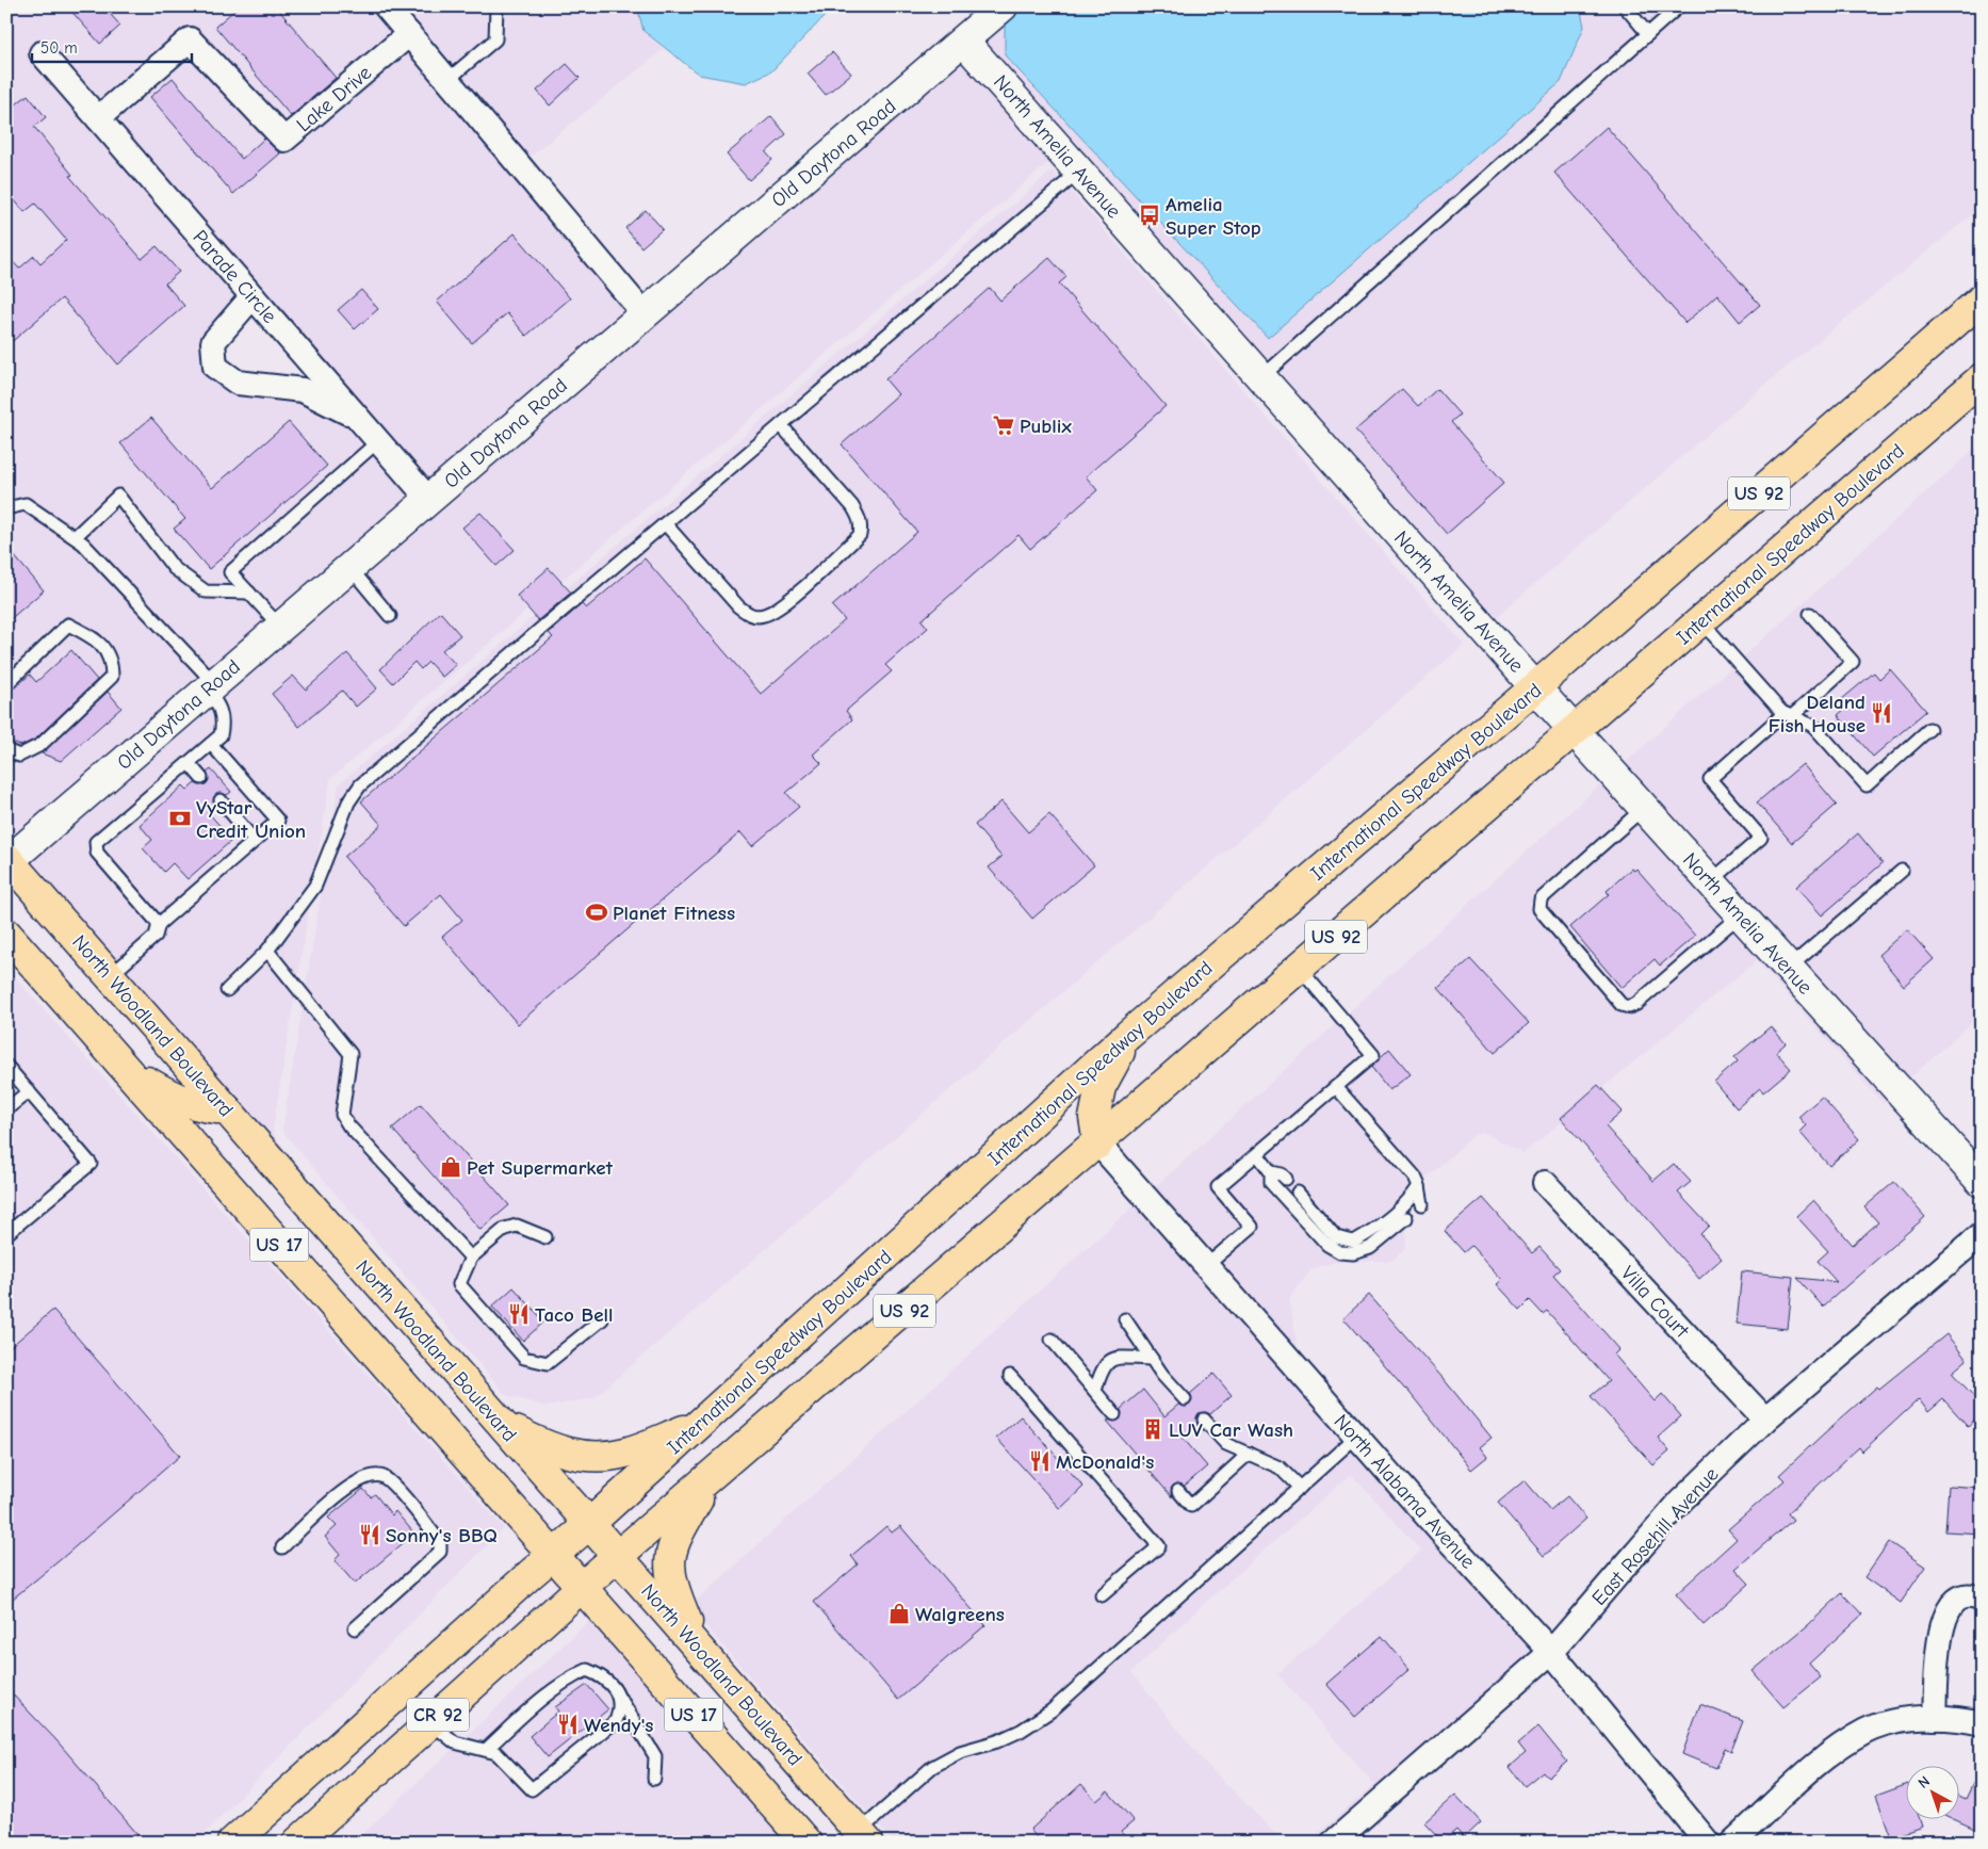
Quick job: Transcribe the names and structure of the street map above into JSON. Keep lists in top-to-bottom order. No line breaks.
{"streets":{"main road":["US 92","International Speedway Boulevard","North Woodland Boulevard","US 17","CR 92"],"street":["Lake Drive","North Amelia Avenue","Old Daytona Road","Parade Circle","Villa Court","North Alabama Avenue","East Rosehill Avenue"]},"crossings":[["Lake Drive","Parade Circle"],["North Amelia Avenue","Old Daytona Road"],["North Amelia Avenue","International Speedway Boulevard"],["Old Daytona Road","Parade Circle"],["Old Daytona Road","North Woodland Boulevard"],["US 92","International Speedway Boulevard"],["US 92","North Woodland Boulevard"],["International Speedway Boulevard","North Woodland Boulevard"],["International Speedway Boulevard","US 17"],["International Speedway Boulevard","North Alabama Avenue"],["Villa Court","East Rosehill Avenue"],["North Alabama Avenue","East Rosehill Avenue"]],"places":{"bus stop":["Amelia Super Stop"],"supermarket":["Publix"],"restaurant":["Deland Fish House","Taco Bell","McDonald's","Sonny's BBQ","Wendy's"],"bank":["VyStar Credit Union"],"sports":["Planet Fitness"],"shop":["Pet Supermarket","Walgreens"],"building":["LUV Car Wash"]},"scale_bar":"50 m","north":"top left"}
